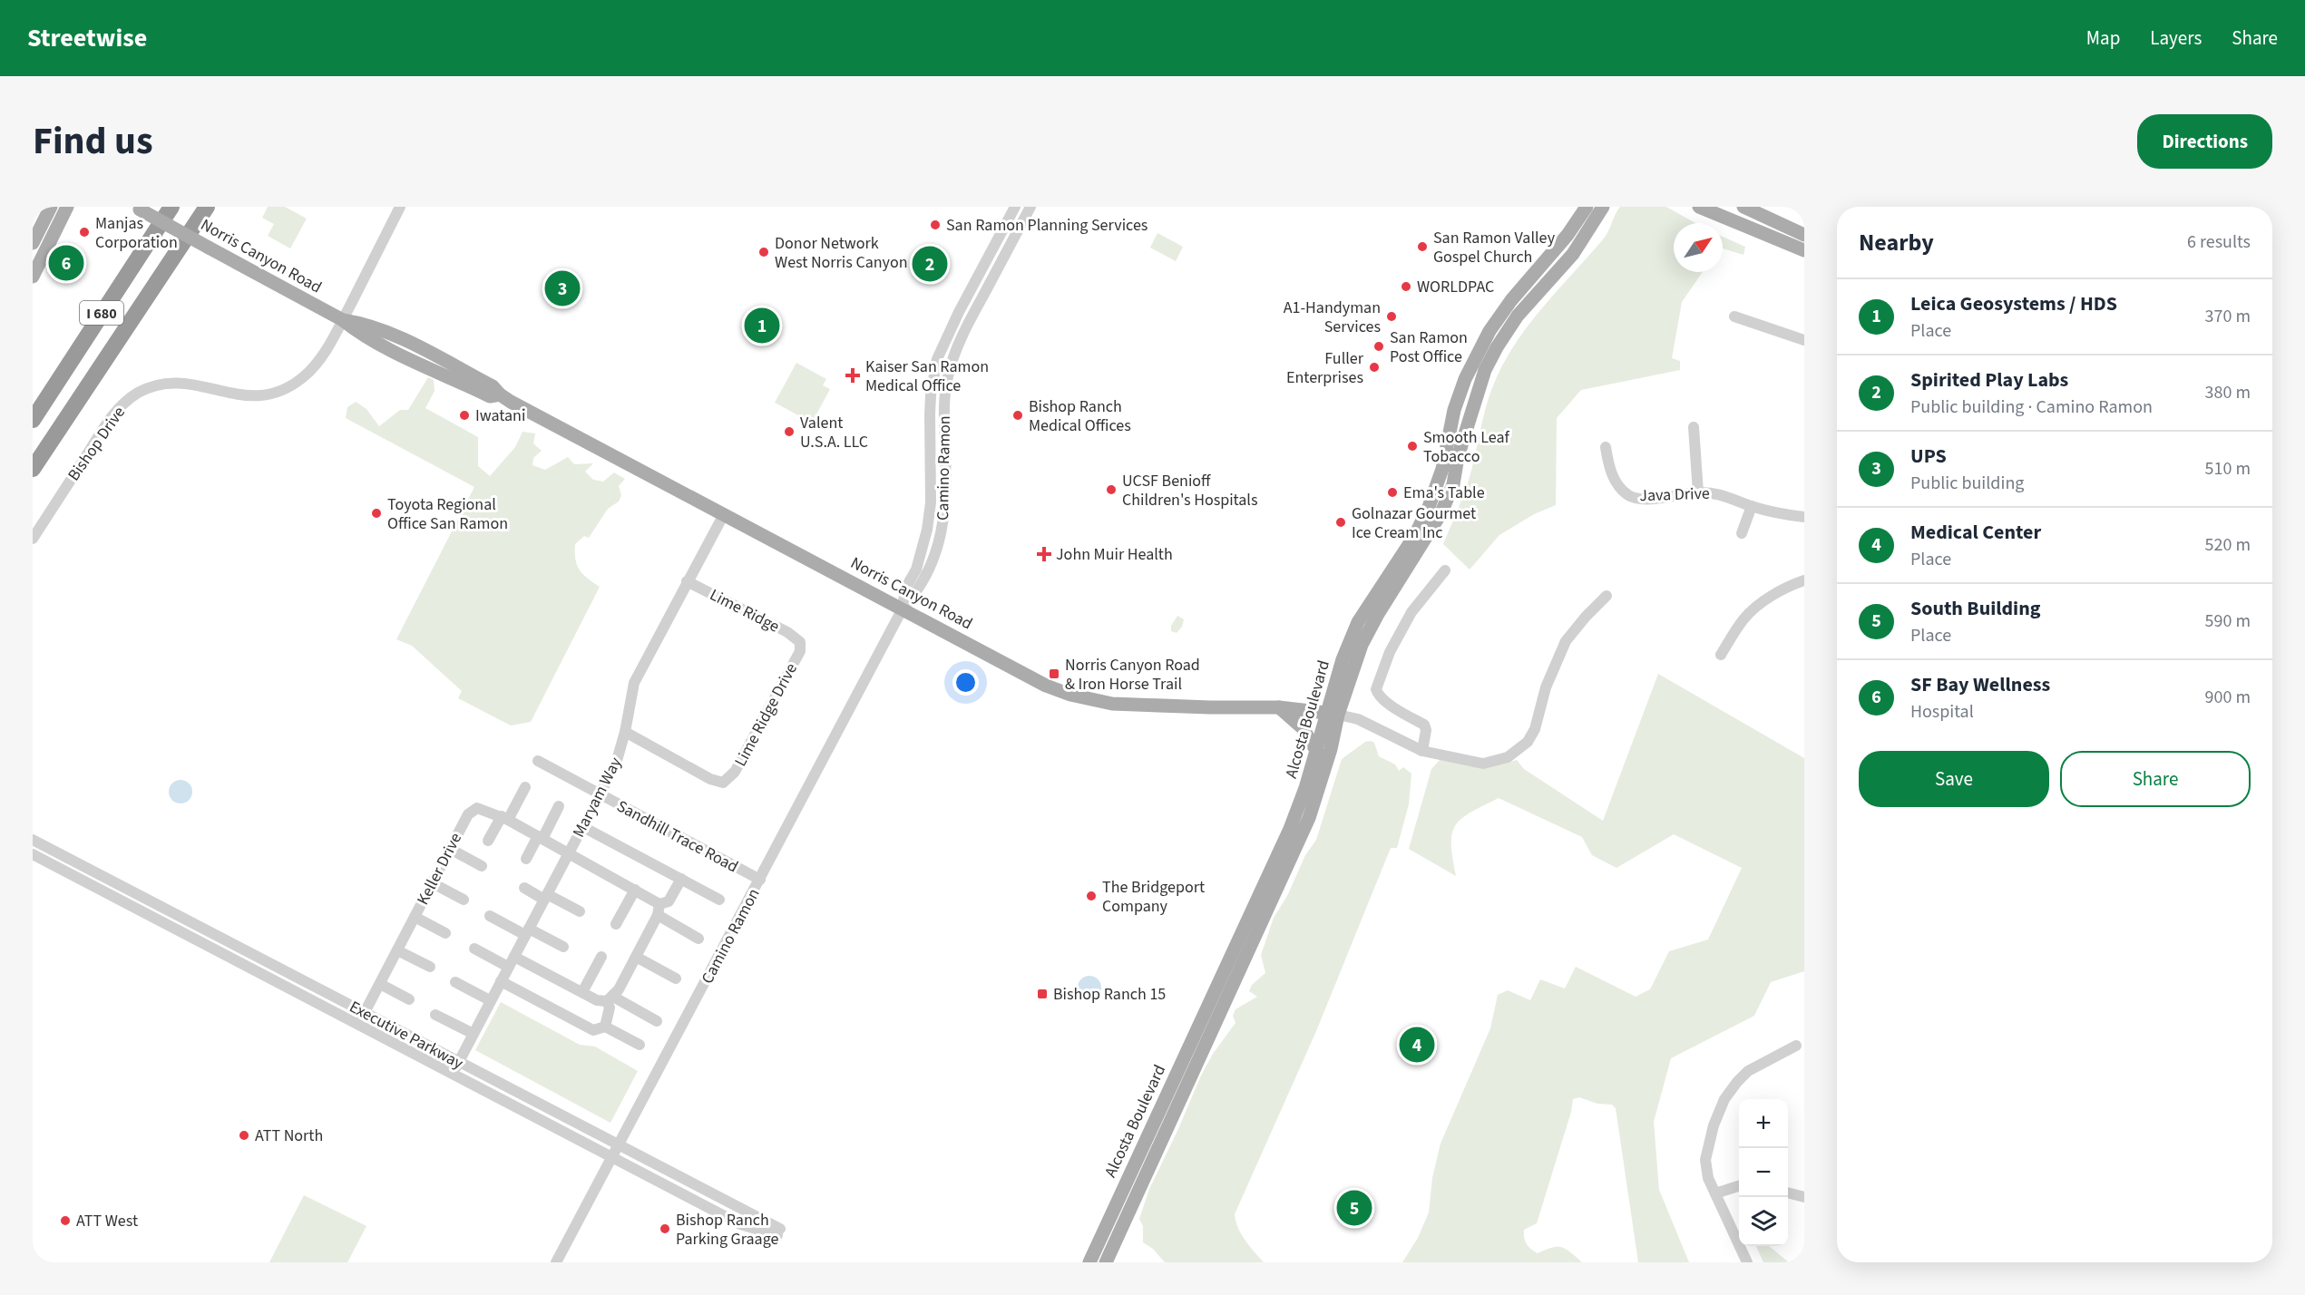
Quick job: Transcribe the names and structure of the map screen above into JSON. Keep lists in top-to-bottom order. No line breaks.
{"streets":{"highway":["I 680"],"main road":["Norris Canyon Road","Alcosta Boulevard"],"street":["Bishop Drive","Camino Ramon","Java Drive","Lime Ridge","Lime Ridge Drive","Maryam Way","Sandhill Trace Road","Keller Drive","Executive Parkway"]},"crossings":[["Norris Canyon Road","Bishop Drive"],["Norris Canyon Road","Camino Ramon"],["Norris Canyon Road","Alcosta Boulevard"],["Norris Canyon Road","Maryam Way"],["Camino Ramon","Sandhill Trace Road"],["Camino Ramon","Executive Parkway"],["Lime Ridge","Lime Ridge Drive"],["Lime Ridge","Maryam Way"],["Lime Ridge Drive","Maryam Way"],["Maryam Way","Sandhill Trace Road"],["Maryam Way","Keller Drive"],["Maryam Way","Executive Parkway"],["Keller Drive","Executive Parkway"]],"places":{"other":["San Ramon Planning Services","Manjas Corporation","San Ramon Valley Gospel Church","Donor Network West Norris Canyon","WORLDPAC","A1-Handyman Services","San Ramon Post Office","Fuller Enterprises","Iwatani","Bishop Ranch Medical Offices","Valent U.S.A. LLC","Smooth Leaf Tobacco","UCSF Benioff Children's Hospitals","Ema's Table","Toyota Regional Office San Ramon","Golnazar Gourmet Ice Cream Inc","The Bridgeport Company","ATT North","ATT West","Bishop Ranch Parking Graage"],"health":["Kaiser San Ramon Medical Office","John Muir Health"],"transit":["Norris Canyon Road & Iron Horse Trail","Bishop Ranch 15"]},"north":"top right","page":{"header":"Streetwise","nav":["Map","Layers","Share"],"title":"Find us","buttons":["Directions",["Save","Share"]],"heading":["Nearby","6 results"],"pins":["6","2","3","1","4","5"],"list":[{"mark":"1","name":"Leica Geosystems / HDS","note":"Place","value":"370 m"},{"mark":"2","name":"Spirited Play Labs","note":"Public building · Camino Ramon","value":"380 m"},{"mark":"3","name":"UPS","note":"Public building","value":"510 m"},{"mark":"4","name":"Medical Center","note":"Place","value":"520 m"},{"mark":"5","name":"South Building","note":"Place","value":"590 m"},{"mark":"6","name":"SF Bay Wellness","note":"Hospital","value":"900 m"}],"map_buttons":["+","−"]}}
